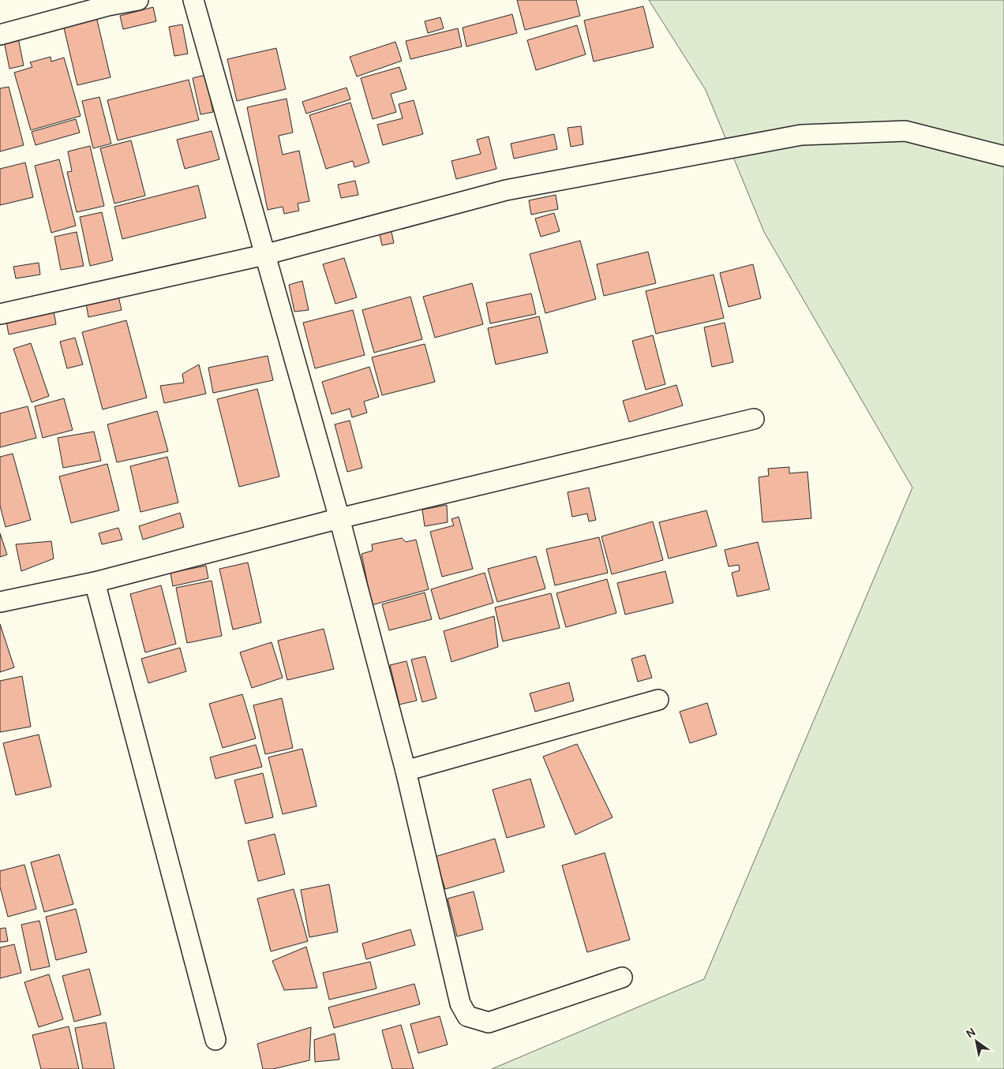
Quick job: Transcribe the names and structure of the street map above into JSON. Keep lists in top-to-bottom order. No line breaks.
{"north":"top left"}
